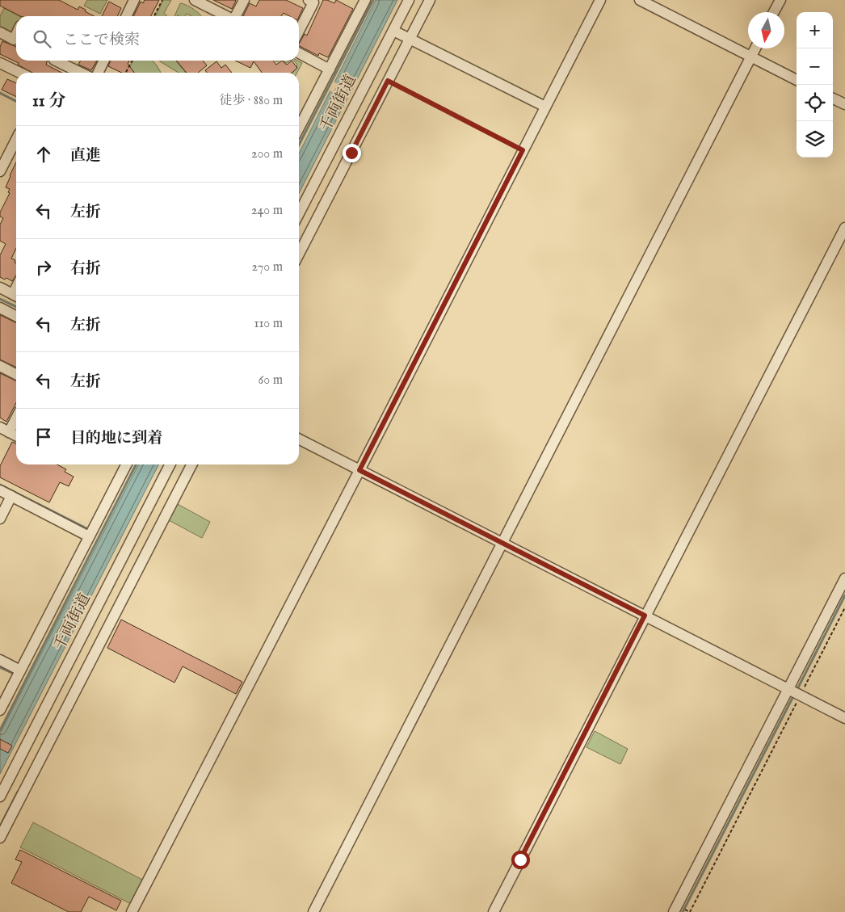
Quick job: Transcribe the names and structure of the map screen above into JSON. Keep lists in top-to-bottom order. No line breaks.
{"streets":{"street":["千両街道"]},"north":"bottom","page":{"map_buttons":["+","−"],"search":"ここで検索","heading":["11 分","徒歩 · 880 m"],"list":[["直進","200 m"],["左折","240 m"],["右折","270 m"],["左折","110 m"],["左折","60 m"],"目的地に到着"]}}
